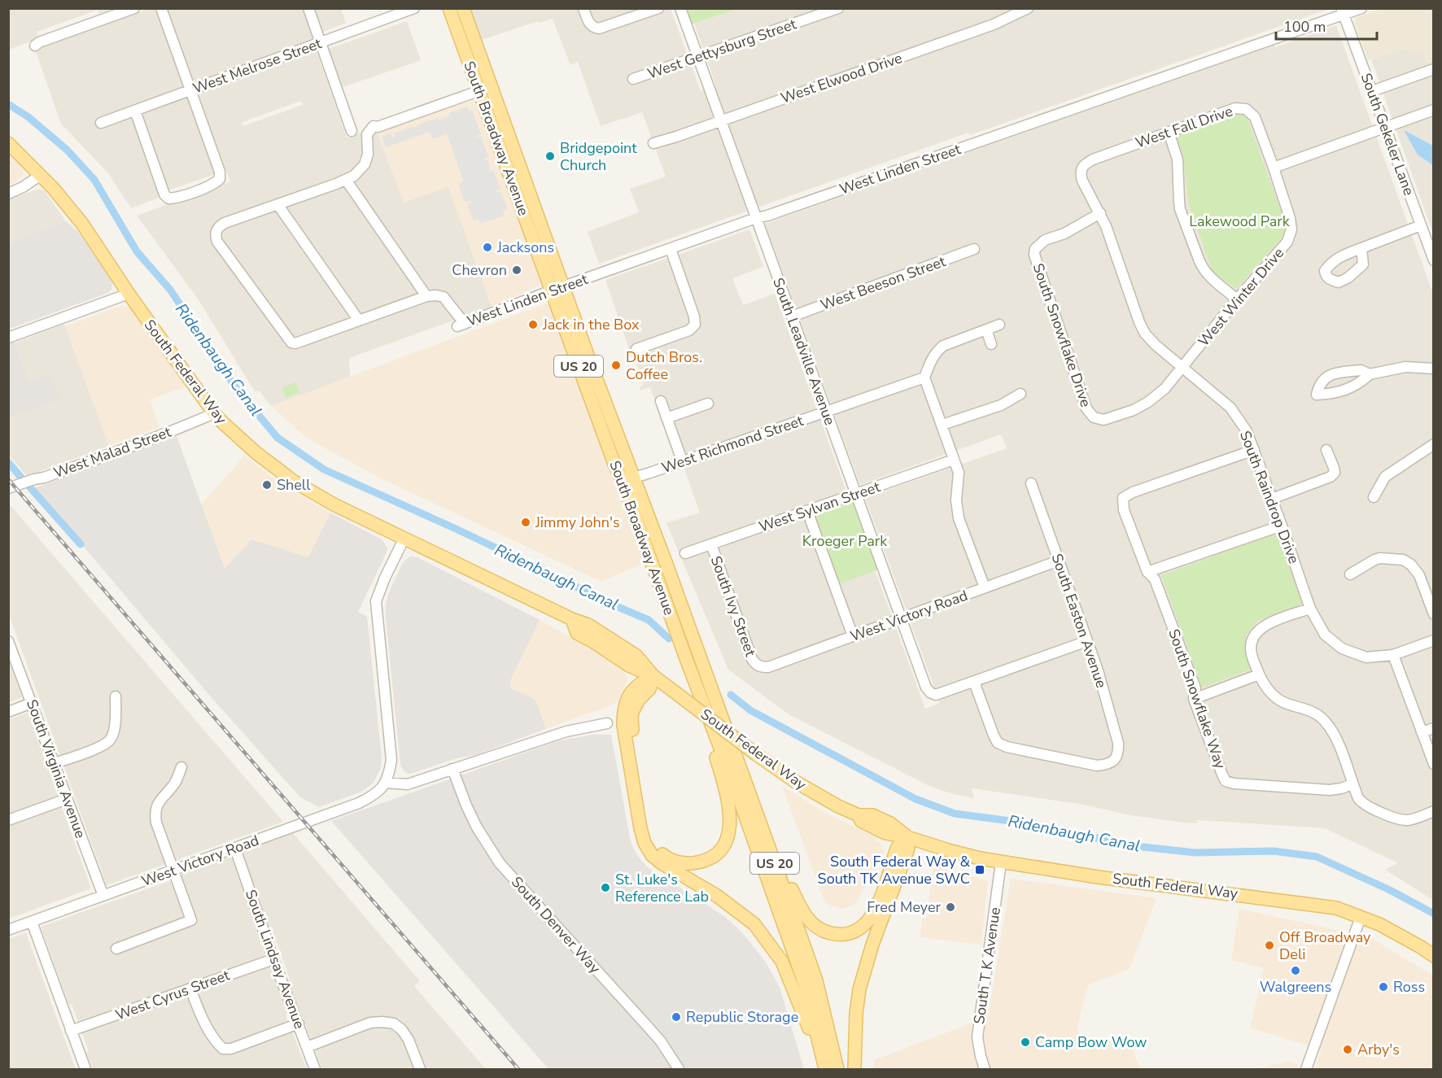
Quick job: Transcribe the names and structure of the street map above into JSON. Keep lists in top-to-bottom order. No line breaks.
{"streets":{"main road":["South Broadway Avenue","US 20","South Federal Way"],"street":["West Gettysburg Street","West Melrose Street","West Elwood Drive","West Fall Drive","South Gekeler Lane","West Linden Street","West Beeson Street","West Winter Drive","South Snowflake Drive","South Leadville Avenue","West Richmond Street","West Malad Street","South Raindrop Drive","West Sylvan Street","South Ivy Street","West Victory Road","South Easton Avenue","South Snowflake Way","South Virginia Avenue","South Denver Way","South Lindsay Avenue","South T K Avenue","West Cyrus Street"]},"crossings":[["West Gettysburg Street","South Leadville Avenue"],["West Elwood Drive","South Leadville Avenue"],["West Fall Drive","West Winter Drive"],["West Fall Drive","South Snowflake Drive"],["West Fall Drive","South Raindrop Drive"],["South Gekeler Lane","West Linden Street"],["South Broadway Avenue","West Linden Street"],["South Broadway Avenue","West Richmond Street"],["West Linden Street","South Leadville Avenue"],["West Beeson Street","South Leadville Avenue"],["West Winter Drive","South Snowflake Drive"],["West Winter Drive","South Raindrop Drive"],["South Snowflake Drive","South Raindrop Drive"],["South Leadville Avenue","West Richmond Street"],["South Leadville Avenue","West Sylvan Street"],["South Leadville Avenue","West Victory Road"],["South Leadville Avenue","South Easton Avenue"],["South Federal Way","West Malad Street"],["South Federal Way","South T K Avenue"],["South Raindrop Drive","South Snowflake Way"],["West Sylvan Street","South Ivy Street"],["South Ivy Street","West Victory Road"],["West Victory Road","South Easton Avenue"],["West Victory Road","South Virginia Avenue"],["West Victory Road","South Lindsay Avenue"],["South Lindsay Avenue","West Cyrus Street"]],"water":["Ridenbaugh Canal"],"parks":["Lakewood Park","Kroeger Park"],"places":{"other":["Bridgepoint Church","Jacksons","Chevron","Jack in the Box","Dutch Bros. Coffee","Shell","Jimmy John's","St. Luke's Reference Lab","Fred Meyer","Off Broadway Deli","Walgreens","Ross","Republic Storage","Camp Bow Wow","Arby's"],"transit":["South Federal Way & South TK Avenue SWC"]},"scale_bar":"100 m"}
